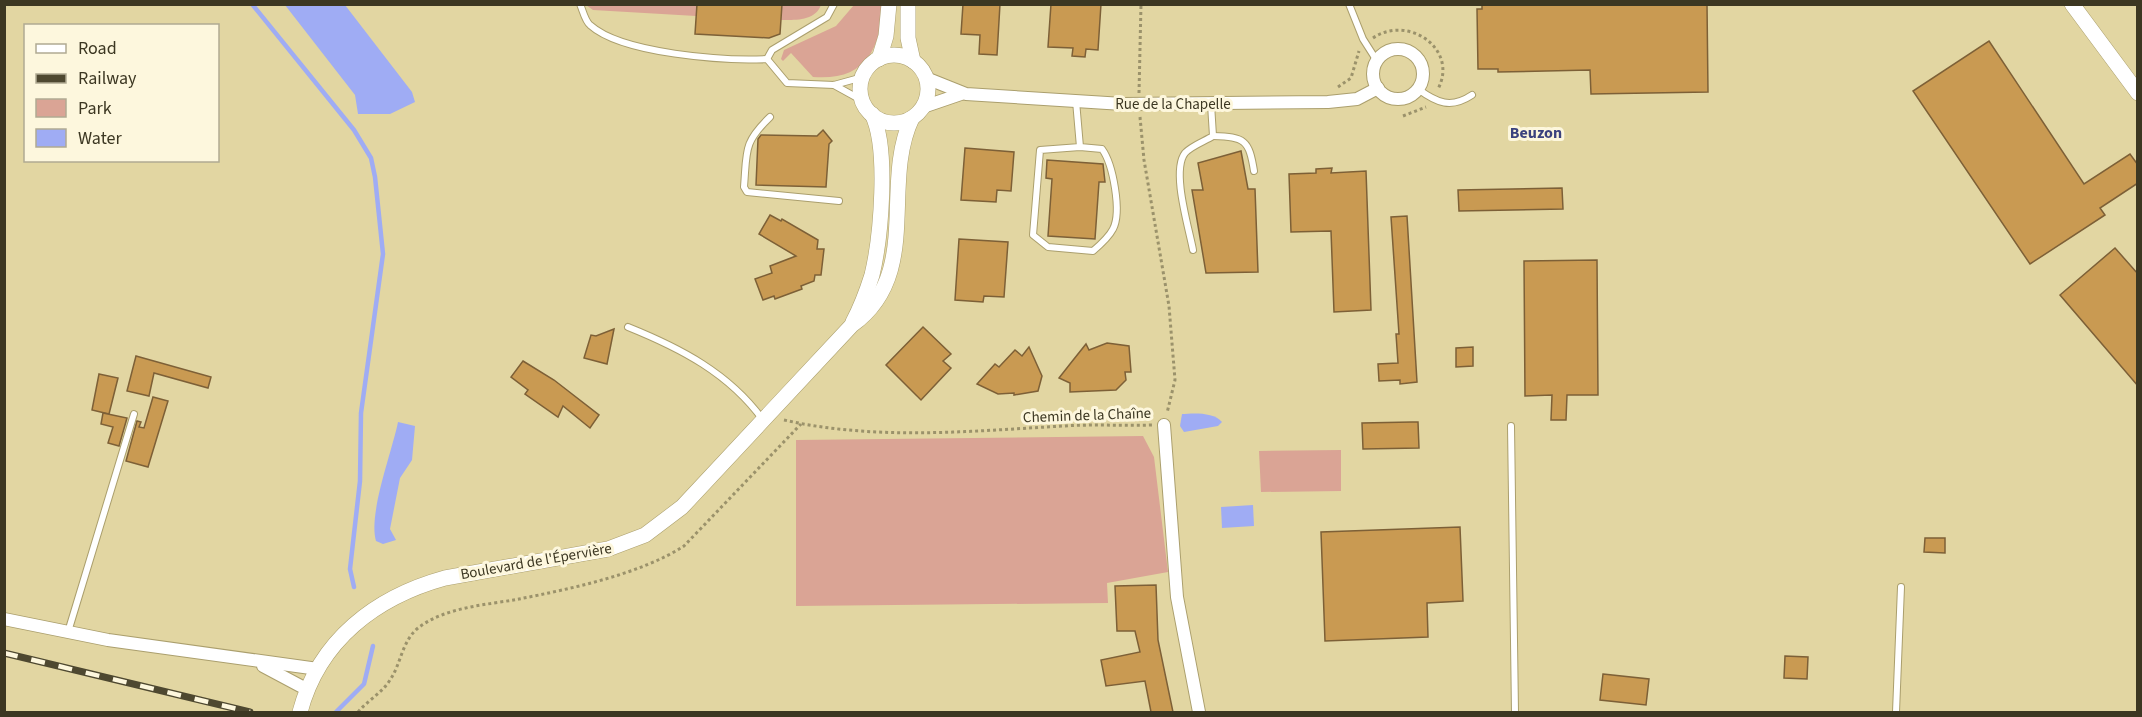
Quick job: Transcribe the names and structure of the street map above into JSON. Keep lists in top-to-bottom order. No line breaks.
{"streets":{"street":["Rue de la Chapelle","Boulevard de l'Épervière"],"path":["Chemin de la Chaîne"]},"crossings":[["Rue de la Chapelle","Chemin de la Chaîne"],["Rue de la Chapelle","Boulevard de l'Épervière"],["Chemin de la Chaîne","Boulevard de l'Épervière"]],"districts":["Beuzon"],"legend":["Road","Railway","Park","Water"]}
